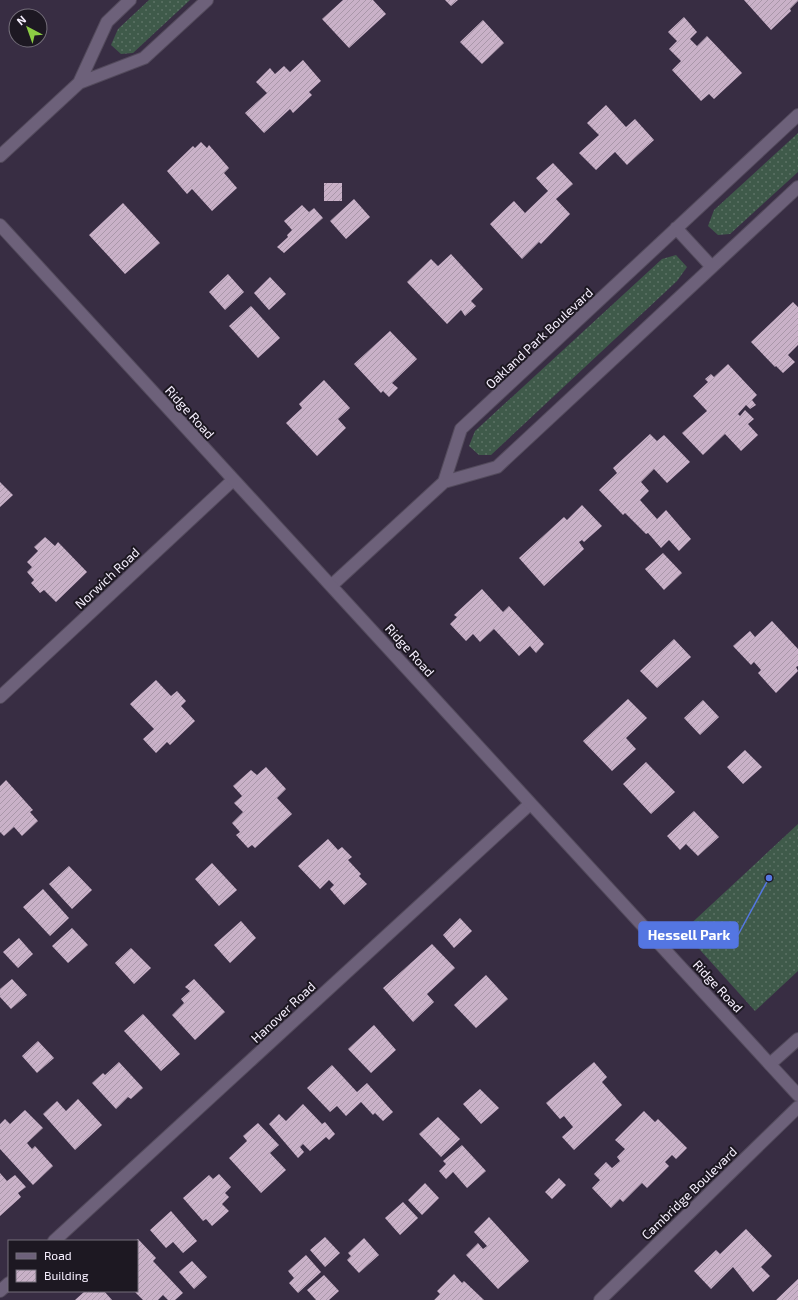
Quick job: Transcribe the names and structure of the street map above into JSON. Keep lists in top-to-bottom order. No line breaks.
{"streets":{"street":["Oakland Park Boulevard","Ridge Road","Norwich Road","Hanover Road","Cambridge Boulevard"]},"crossings":[["Oakland Park Boulevard","Ridge Road"],["Ridge Road","Norwich Road"],["Ridge Road","Hanover Road"]],"places":["Hessell Park"],"legend":["Road","Building"],"north":"top left"}
